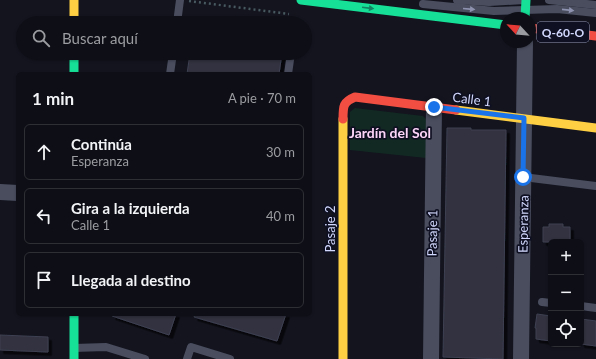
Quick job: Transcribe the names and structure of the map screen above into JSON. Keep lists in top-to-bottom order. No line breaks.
{"streets":{"street":["Q-60-O","Calle 1","Esperanza","Pasaje 2","Pasaje 1"]},"crossings":[["Calle 1","Esperanza"],["Calle 1","Pasaje 2"],["Calle 1","Pasaje 1"]],"districts":["Jardín del Sol"],"north":"top left","page":{"search":"Buscar aquí","heading":["1 min","A pie · 70 m"],"list":[["Continúa","Esperanza","30 m"],["Gira a la izquierda","Calle 1","40 m"],"Llegada al destino"],"map_buttons":["+","−"]}}
